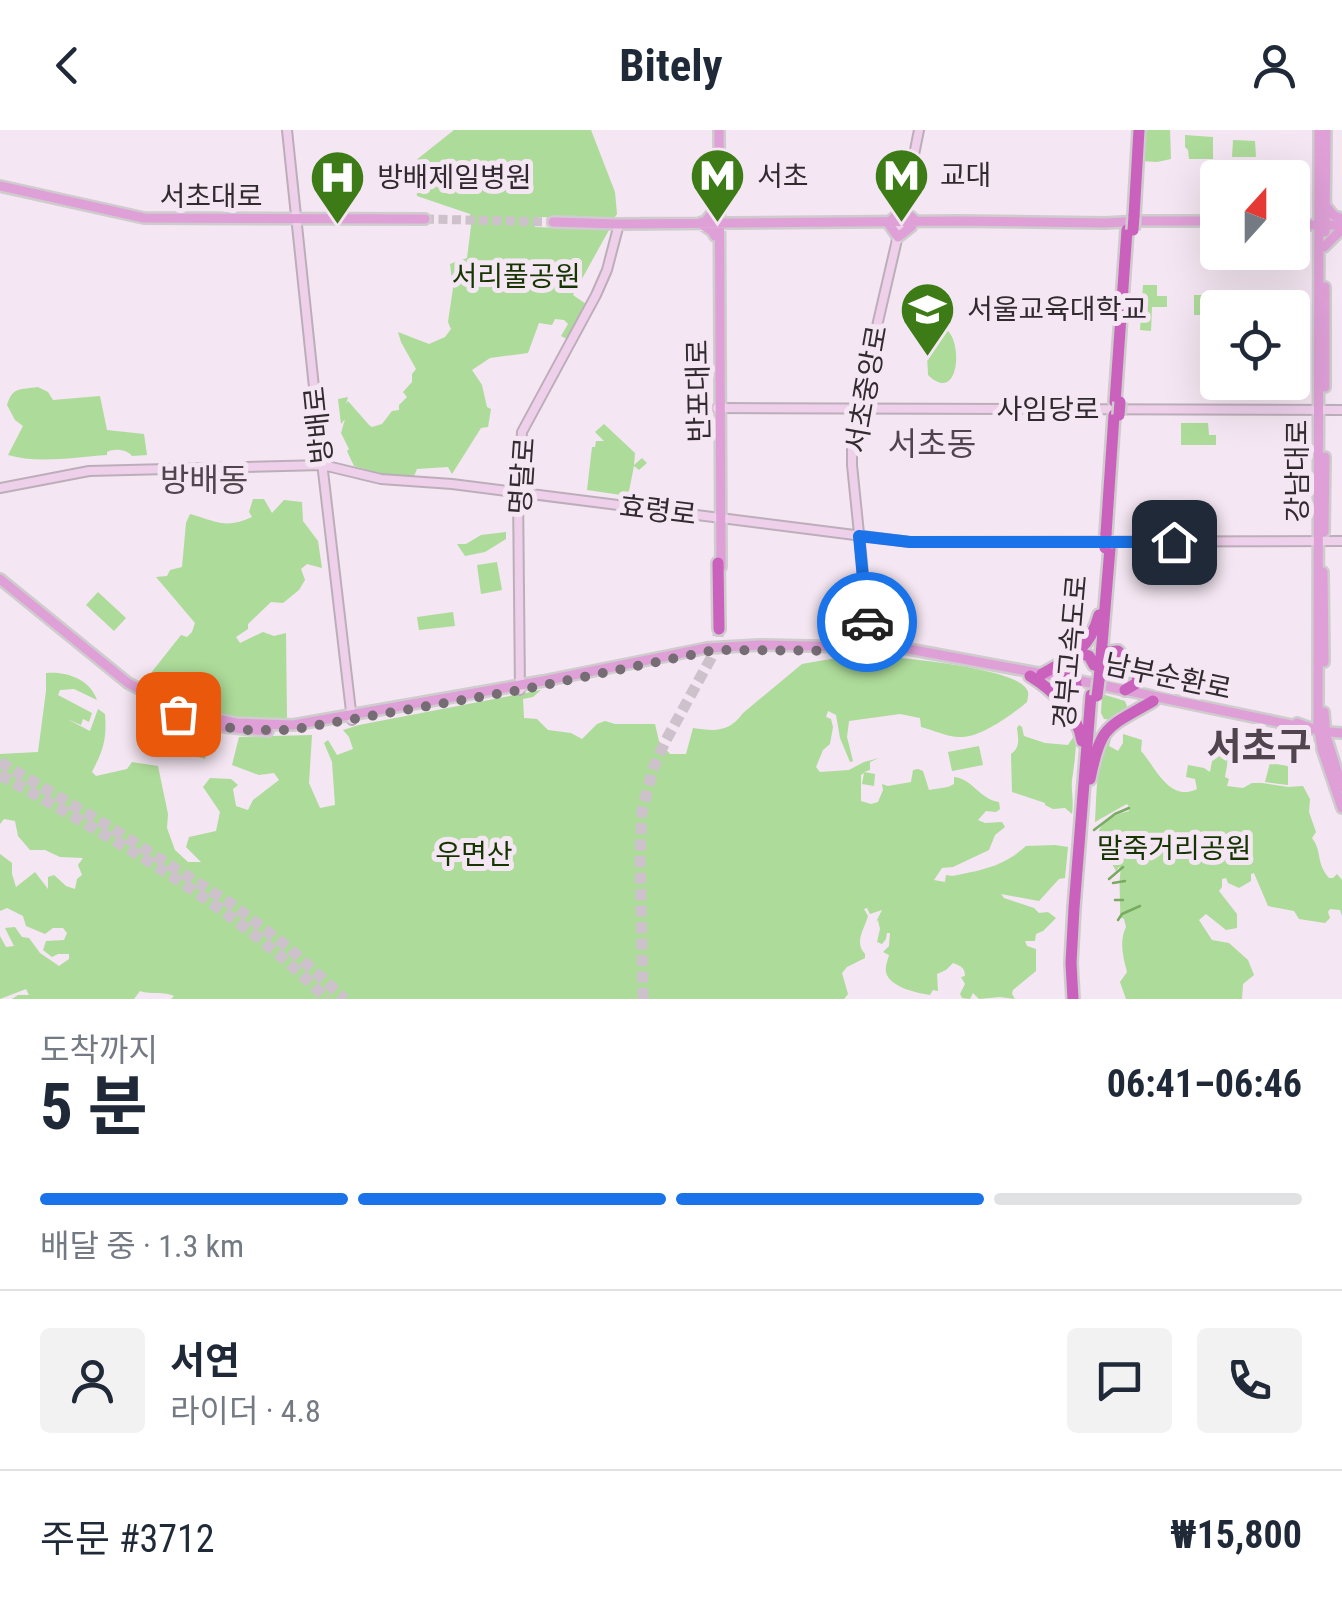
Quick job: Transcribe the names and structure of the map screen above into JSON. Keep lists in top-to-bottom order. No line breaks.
{"streets":{"highway":["경부고속도로"],"main road":["서초대로","서초중앙로","반포대로","사임당로","방배로","강남대로","명달로","효령로","남부순환로"]},"crossings":[["서초대로","방배로"],["서초중앙로","사임당로"],["서초중앙로","효령로"],["서초중앙로","남부순환로"],["반포대로","사임당로"],["반포대로","효령로"],["사임당로","강남대로"],["방배로","효령로"],["방배로","남부순환로"],["강남대로","효령로"],["명달로","효령로"],["명달로","남부순환로"]],"districts":["서초동","방배동","서초구"],"parks":["서리풀공원","말죽거리공원","우면산"],"places":{"metro station":["교대","서초"],"hospital":["방배제일병원"],"school or university":["서울교육대학교"]},"north":"top","page":{"header":"Bitely","heading":["5 분","도착까지","06:41–06:46"],"panel":["서연","라이더 · 4.8","주문 #3712","₩15,800"],"bar":"배달 중 · 1.3 km"}}
